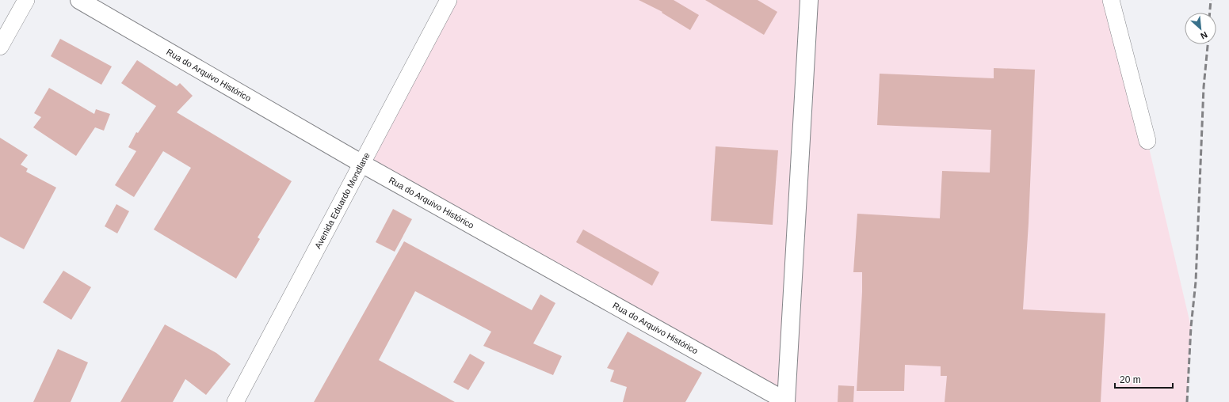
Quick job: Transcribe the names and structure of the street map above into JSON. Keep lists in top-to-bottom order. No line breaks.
{"streets":{"street":["Rua do Arquivo Histórico","Avenida Eduardo Mondlane"]},"crossings":[["Rua do Arquivo Histórico","Avenida Eduardo Mondlane"]],"scale_bar":"20 m","north":"bottom right"}
